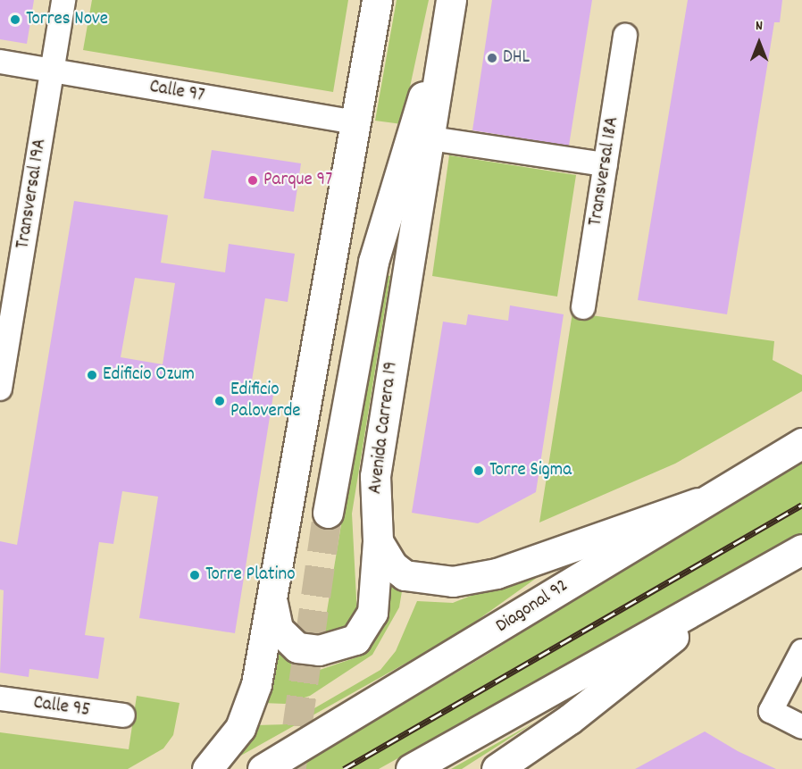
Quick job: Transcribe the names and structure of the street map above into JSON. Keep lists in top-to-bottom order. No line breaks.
{"streets":{"main road":["Avenida Carrera 19","Diagonal 92"],"street":["Calle 97","Transversal 18A","Transversal 19A","Calle 95"]},"crossings":[["Calle 97","Transversal 19A"],["Avenida Carrera 19","Diagonal 92"]],"places":["Torres Nove","DHL","Parque 97","Edificio Ozum","Edificio Paloverde","Torre Sigma","Torre Platino"],"north":"top"}
